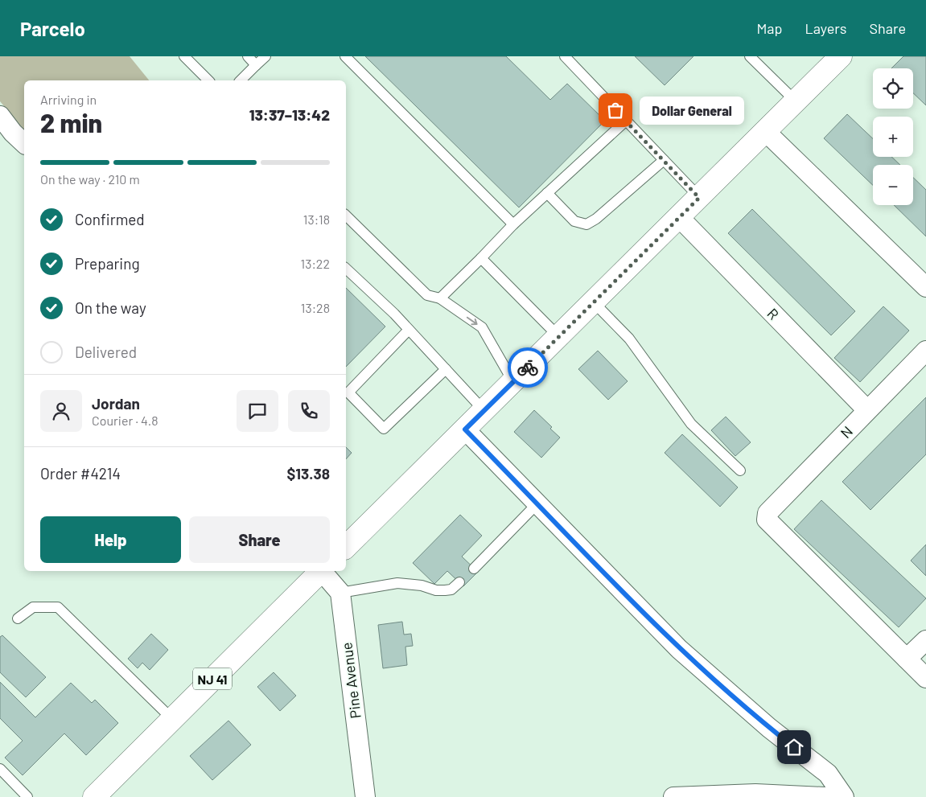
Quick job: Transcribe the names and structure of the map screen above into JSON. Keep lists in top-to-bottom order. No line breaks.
{"streets":{"main road":["NJ 41"],"street":["R","N","Pine Avenue"]},"crossings":[["R","N"]],"places":["Dollar General"],"page":{"header":"Parcelo","nav":["Map","Layers","Share"],"map_buttons":["+","−"],"heading":["2 min","Arriving in","13:37–13:42"],"panel":["Jordan","Courier · 4.8","Order #4214","$13.38"],"bubble":"Dollar General","bar":"On the way · 210 m","list":[["Confirmed","13:18"],["Preparing","13:22"],["On the way","13:28"],"Delivered"],"buttons":["Help","Share"]}}
